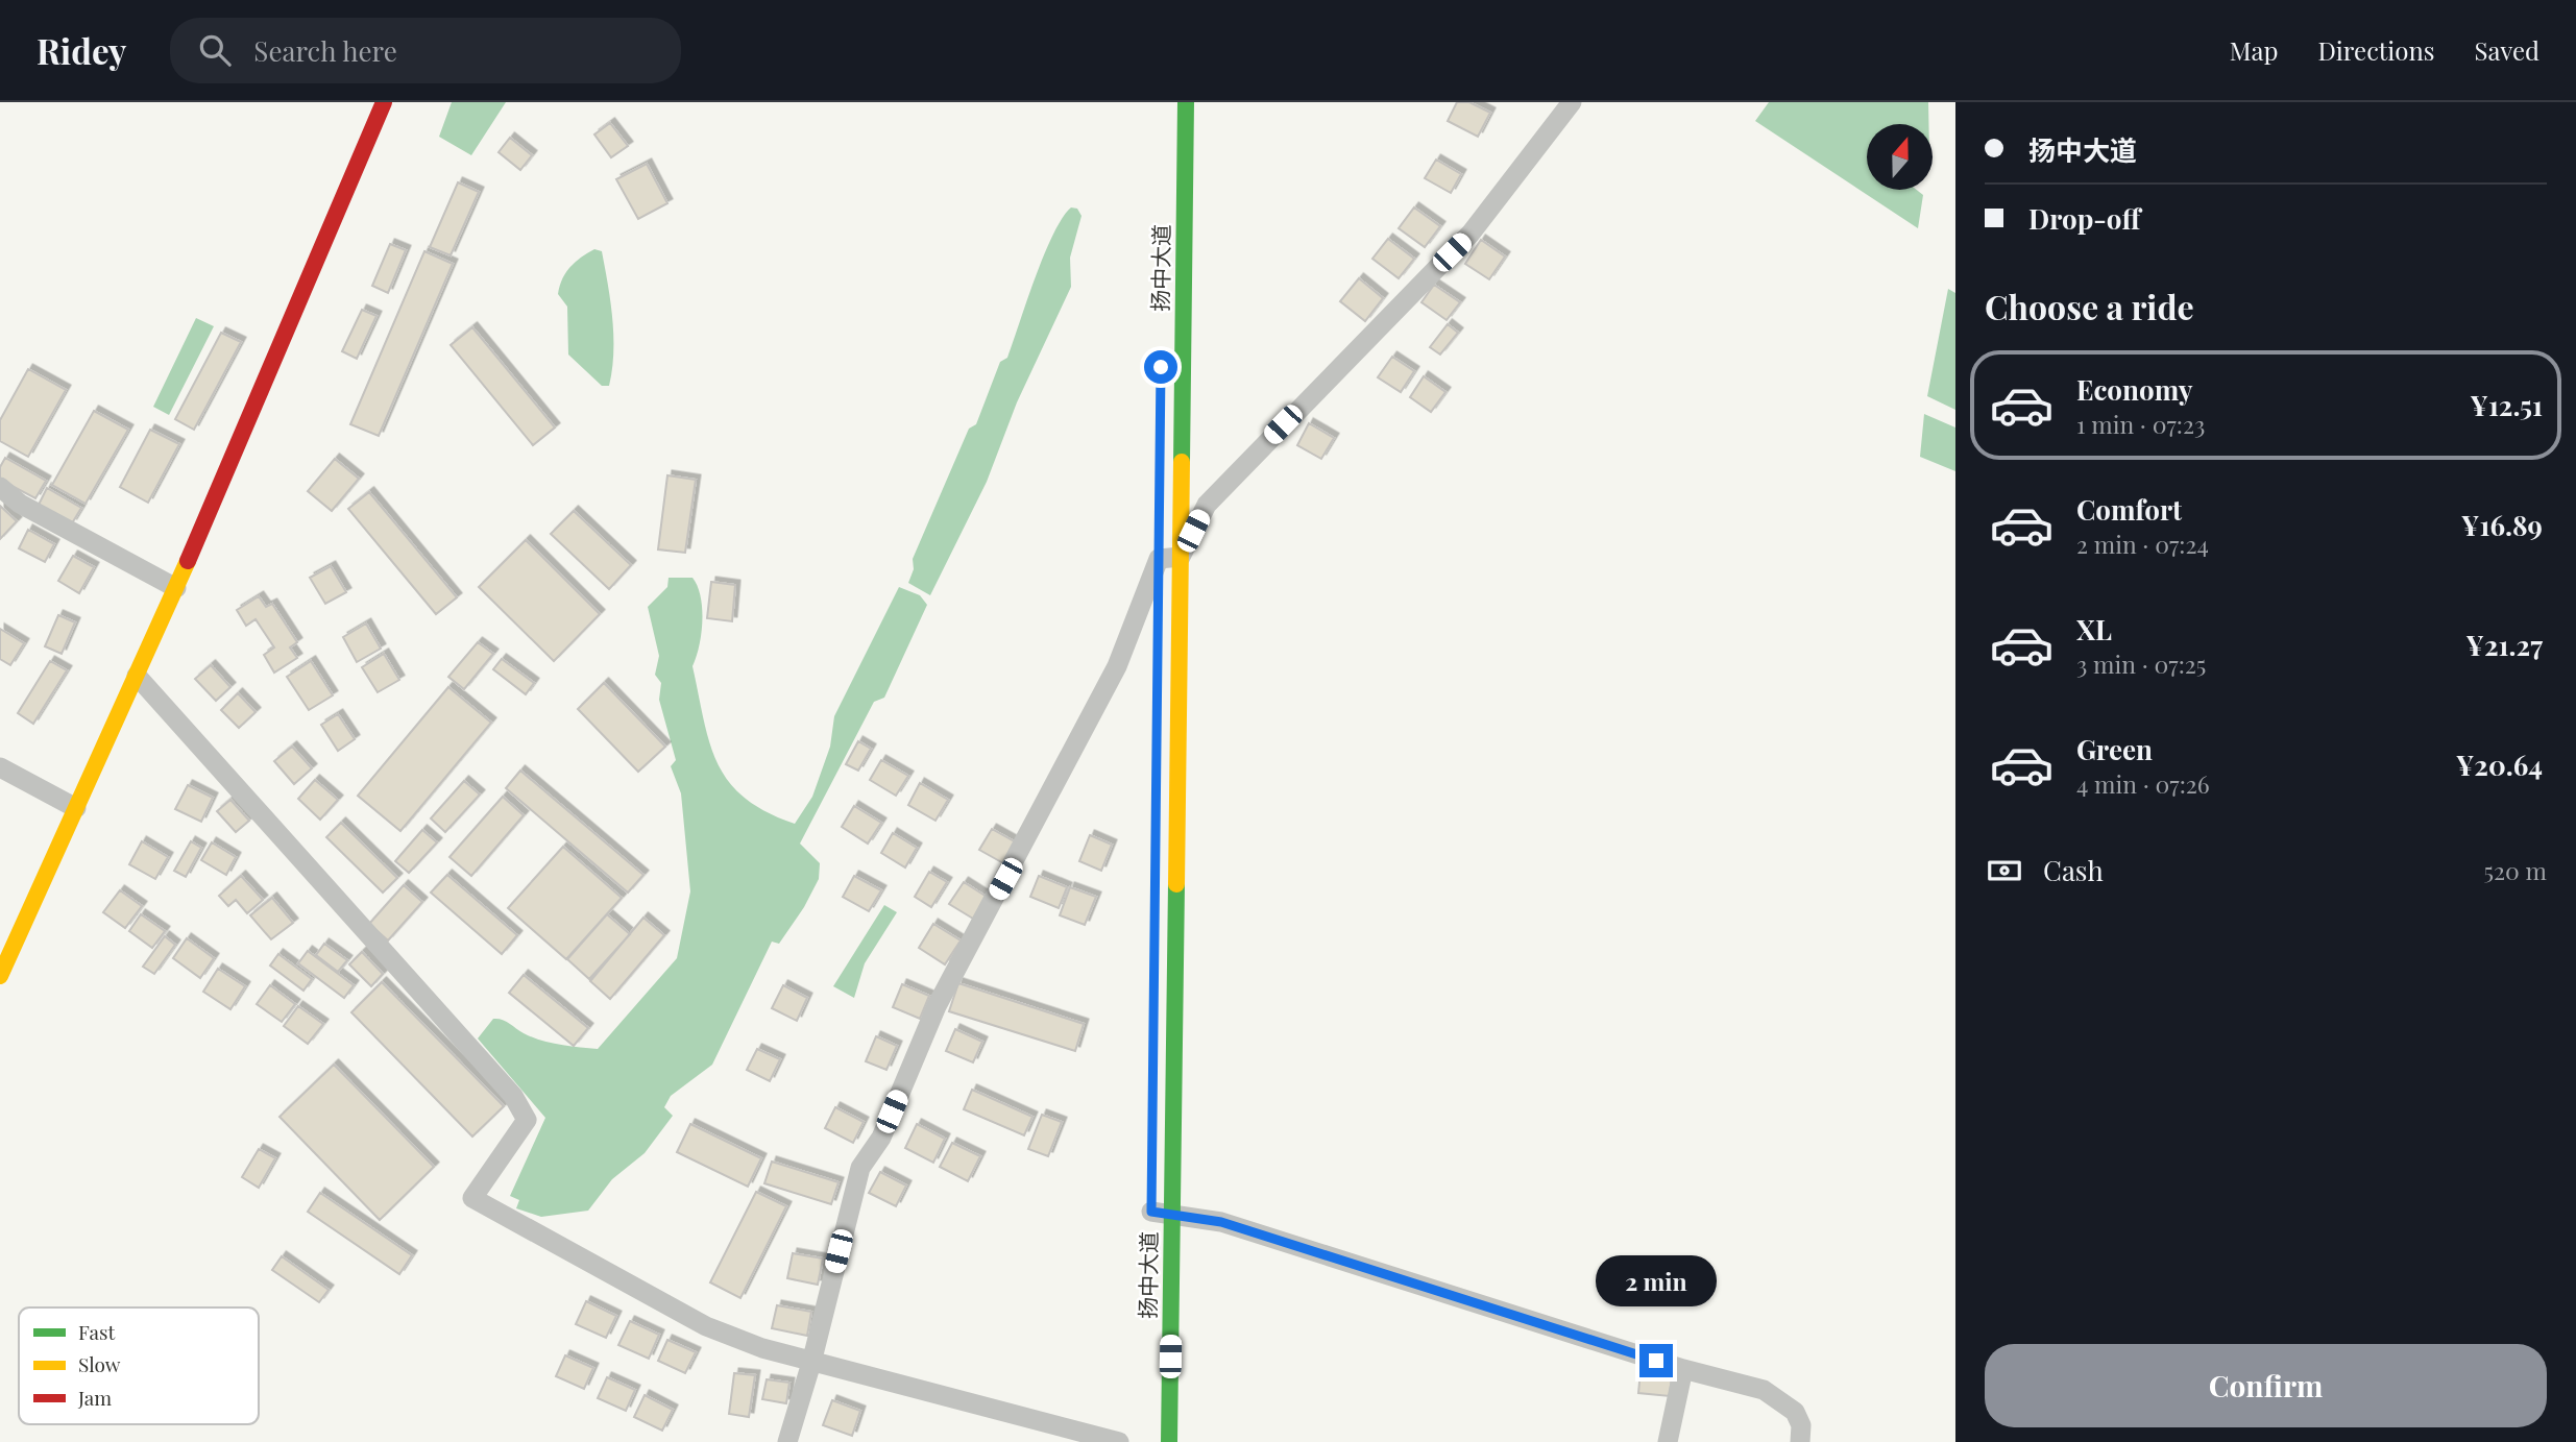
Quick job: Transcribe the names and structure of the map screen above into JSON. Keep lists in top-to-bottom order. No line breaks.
{"streets":{"main road":["扬中大道"]},"legend":["Fast","Slow","Jam"],"north":"top","page":{"header":"Ridey","search":"Search here","nav":["Map","Directions","Saved"],"banner":["扬中大道","Drop-off"],"heading":"Choose a ride","list":[{"name":"Economy","note":"1 min · 07:23","value":"¥12.51"},{"name":"Comfort","note":"2 min · 07:24","value":"¥16.89"},{"name":"XL","note":"3 min · 07:25","value":"¥21.27"},{"name":"Green","note":"4 min · 07:26","value":"¥20.64"}],"pay":["Cash","520 m"],"bubble":"2 min","buttons":"Confirm"}}
